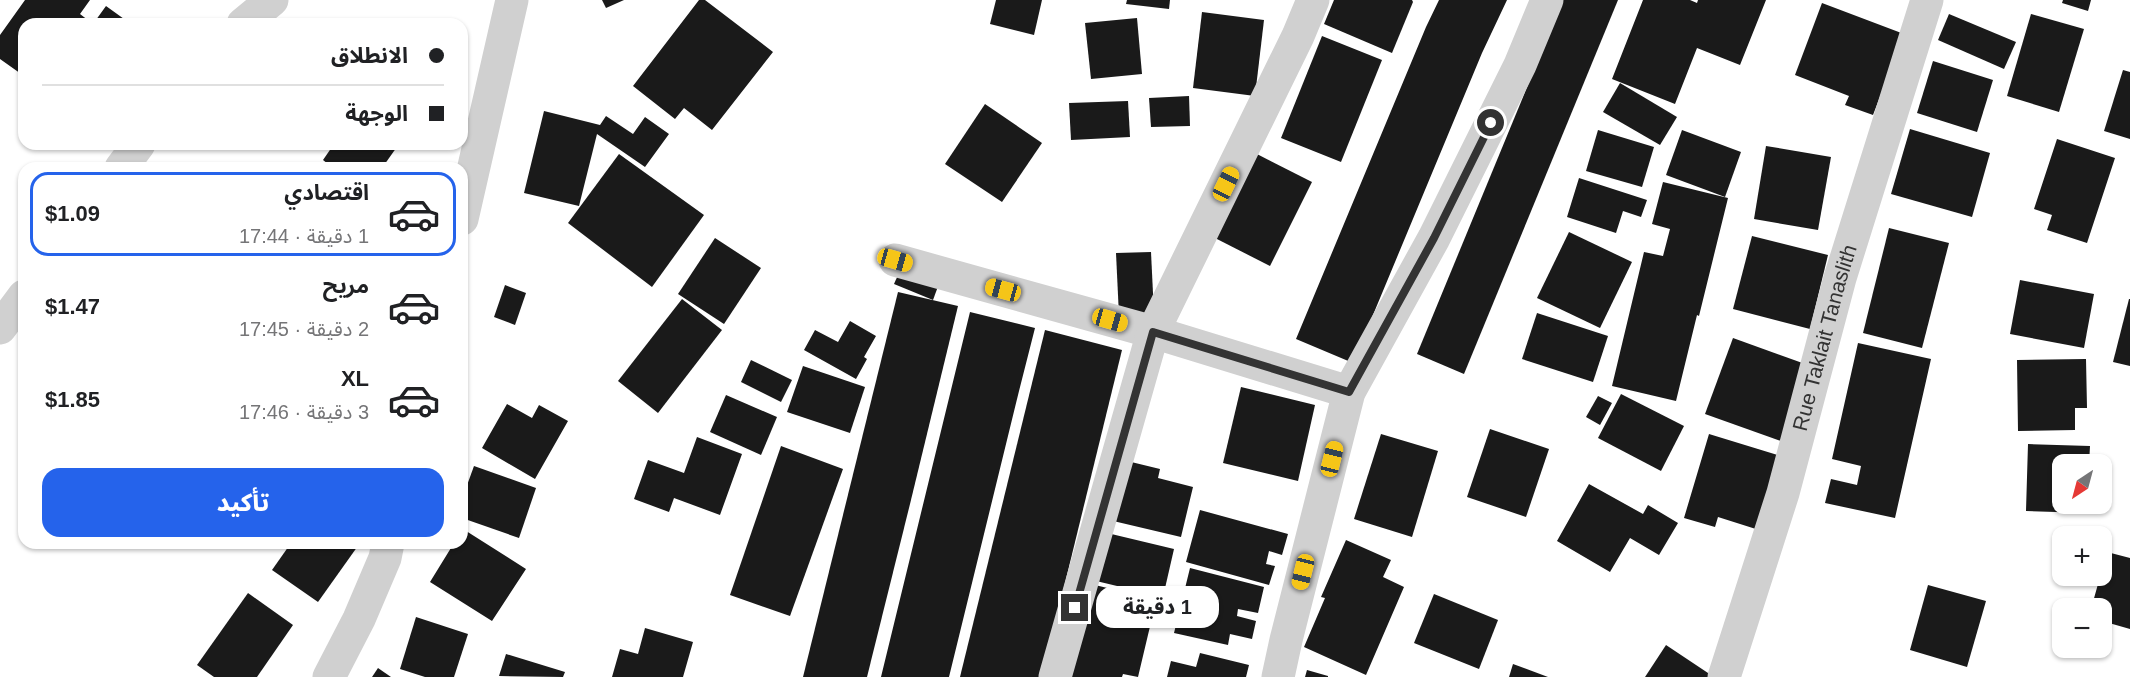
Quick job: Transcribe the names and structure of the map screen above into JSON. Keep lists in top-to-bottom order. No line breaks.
{"streets":{"street":["Rue Taklait Tanaslith"]},"north":"bottom left","page":{"banner":["الانطلاق","الوجهة"],"list":[{"name":"اقتصادي","note":"1 دقيقة · 17:44","value":"$1.09"},{"name":"مريح","note":"2 دقيقة · 17:45","value":"$1.47"},{"name":"XL","note":"3 دقيقة · 17:46","value":"$1.85"}],"map_buttons":["+","−"],"buttons":"تأكيد","bubble":"1 دقيقة"}}
